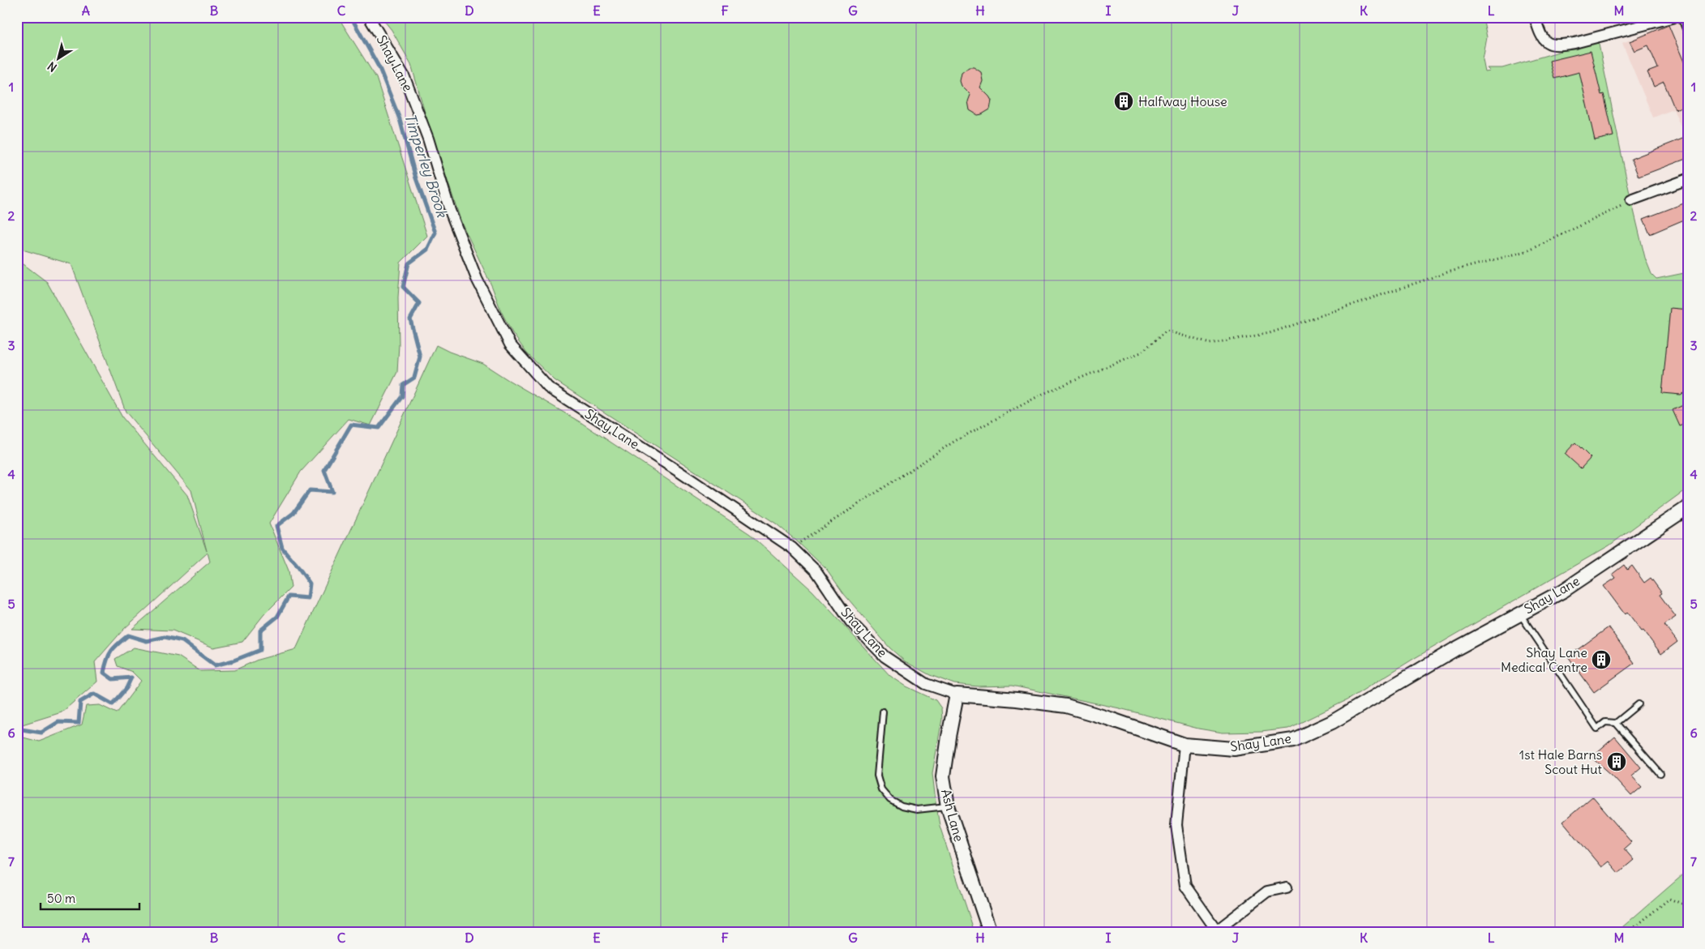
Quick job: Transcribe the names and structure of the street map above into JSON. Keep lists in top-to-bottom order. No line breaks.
{"streets":{"street":["Shay Lane","Ash Lane"]},"crossings":[["Shay Lane","Ash Lane"]],"water":["Timperley Brook"],"places":{"building":["Halfway House","Shay Lane Medical Centre","1st Hale Barns Scout Hut"]},"scale_bar":"50 m","north":"bottom left","grid":{"columns":["A","B","C","D","E","F","G","H","I","J","K","L","M"],"rows":["1","2","3","4","5","6","7"]}}
